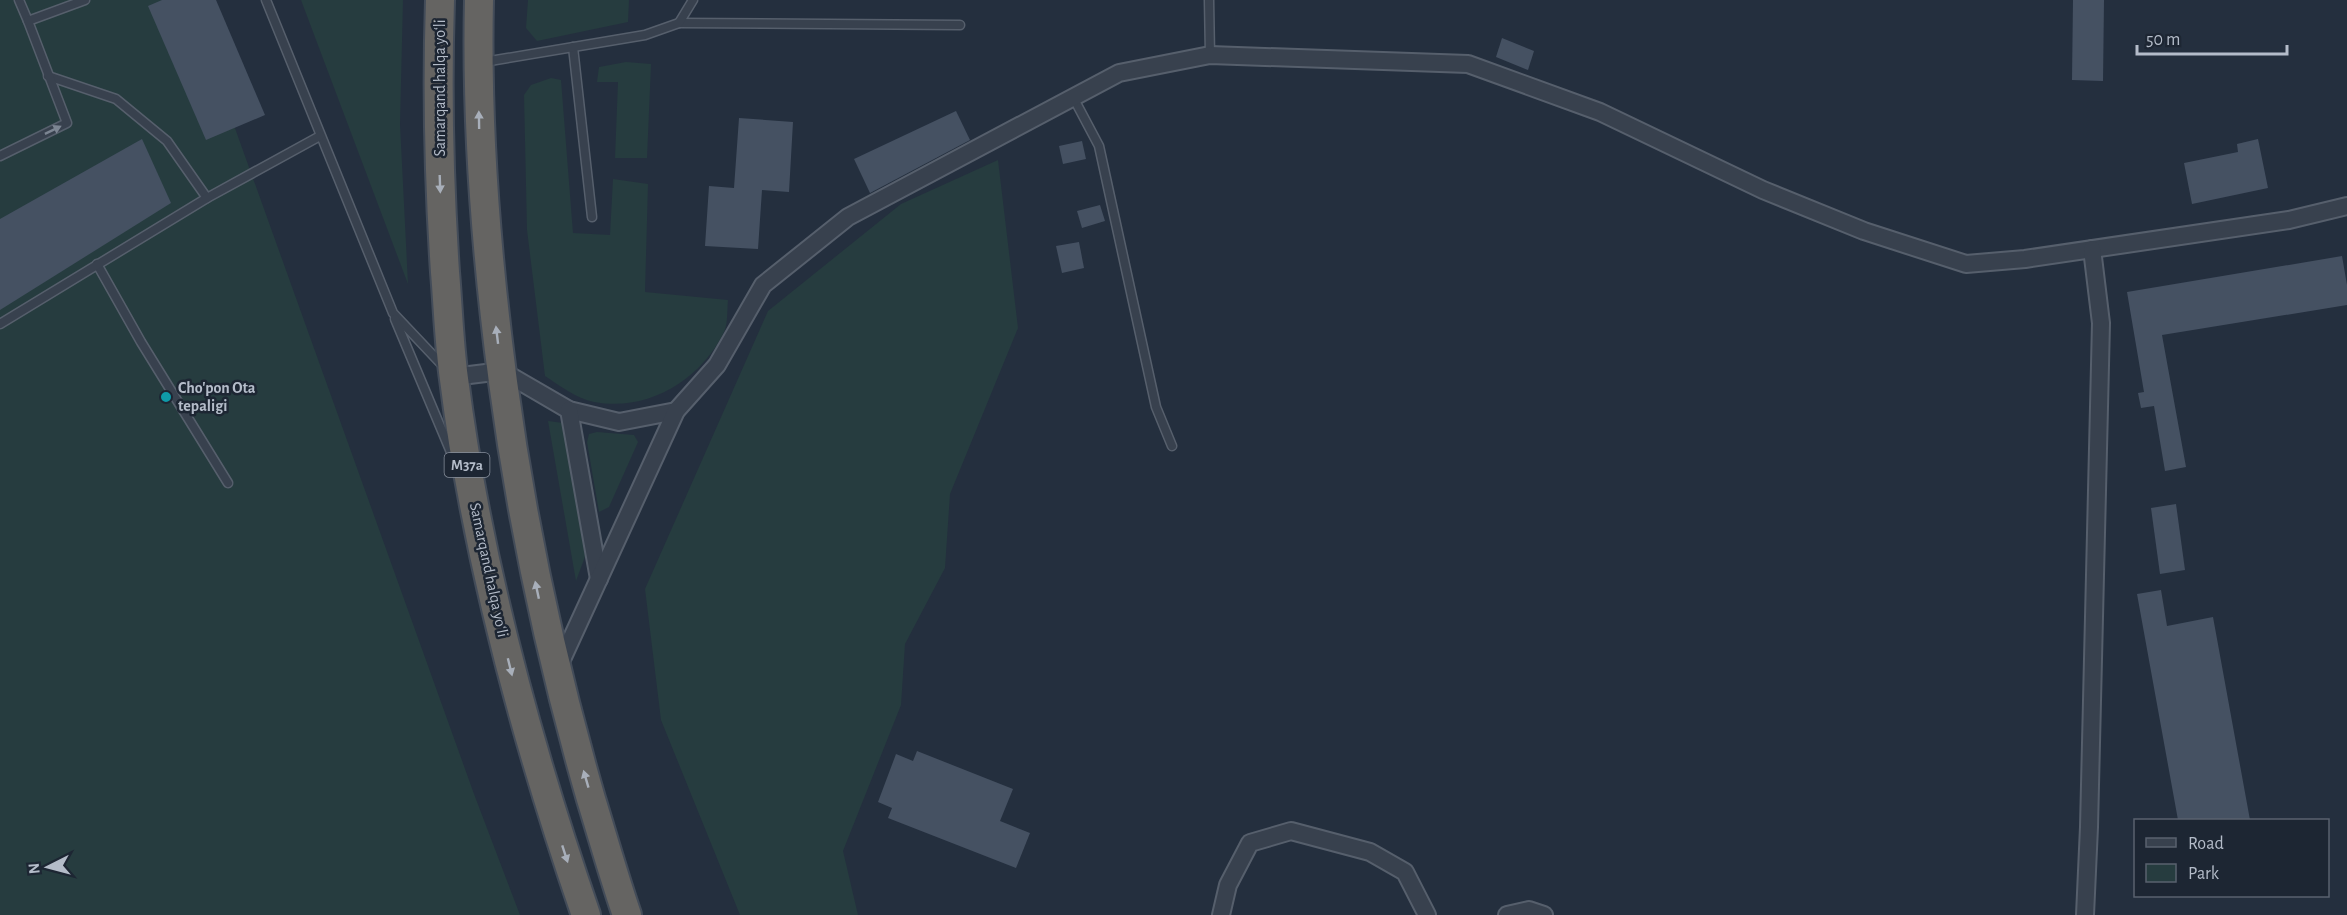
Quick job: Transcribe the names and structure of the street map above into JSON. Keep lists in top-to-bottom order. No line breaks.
{"streets":{"highway":["Samarqand halqa yoʻli","M37a"]},"places":["Cho'pon Ota tepaligi"],"legend":["Road","Park"],"scale_bar":"50 m","north":"left"}
